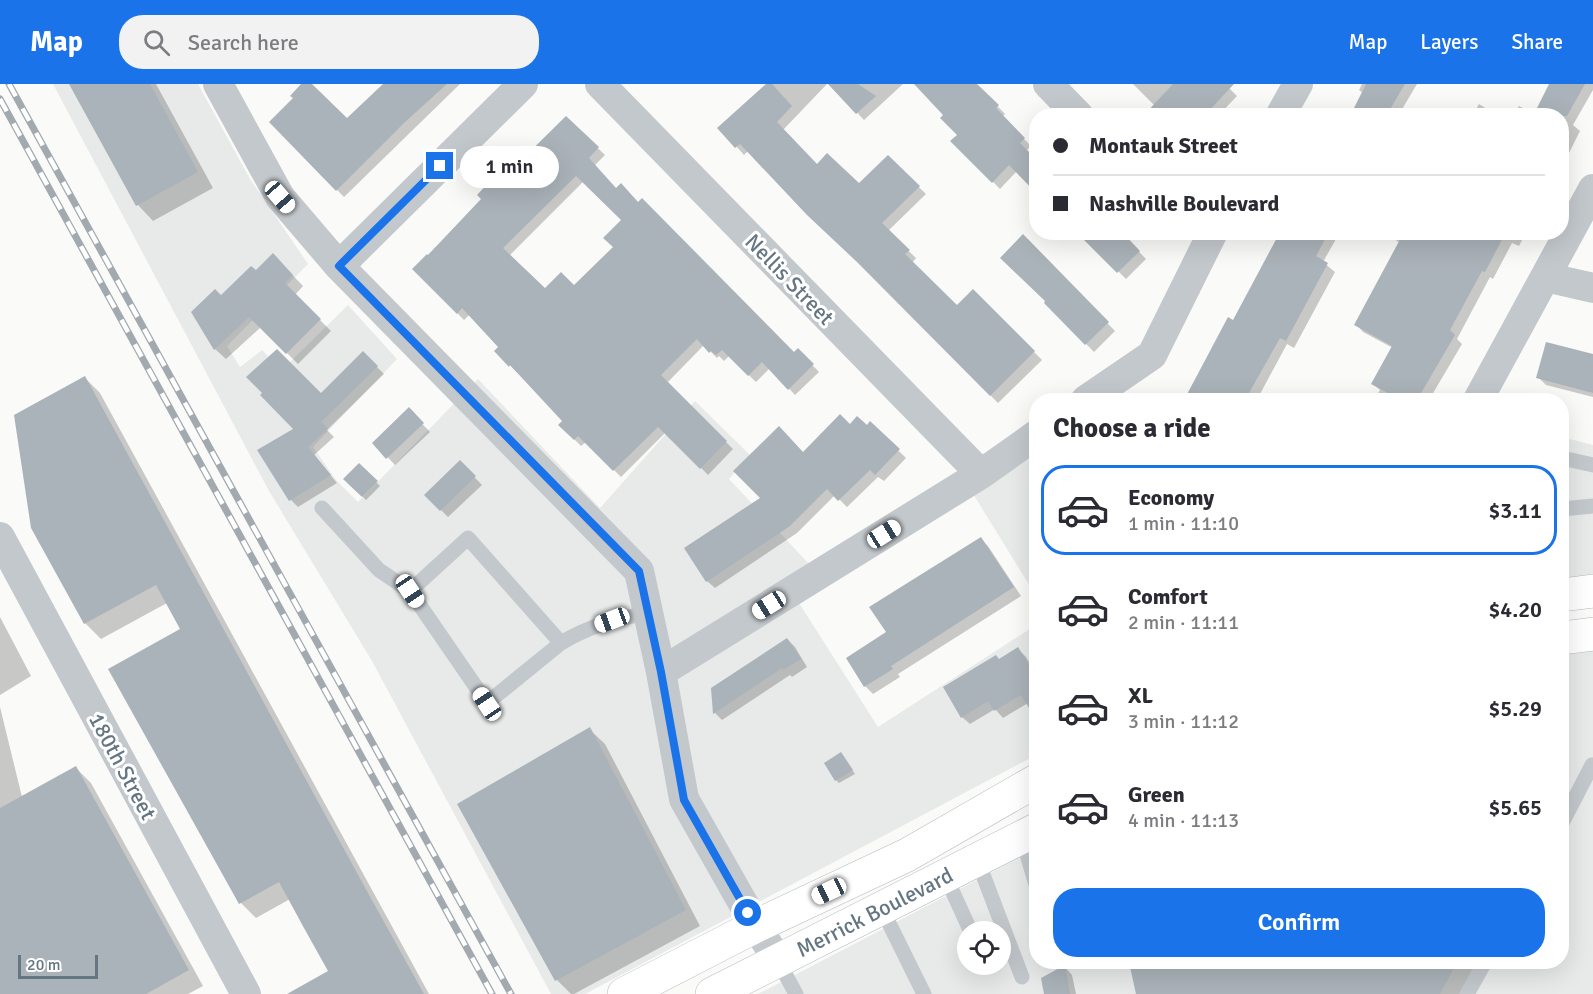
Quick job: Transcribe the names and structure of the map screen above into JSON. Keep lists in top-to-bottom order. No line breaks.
{"streets":{"main road":["Merrick Boulevard"],"street":["Nellis Street","180th Street"]},"scale_bar":"20 m","page":{"header":"Map","search":"Search here","nav":["Map","Layers","Share"],"banner":["Montauk Street","Nashville Boulevard"],"bubble":"1 min","heading":"Choose a ride","list":[{"name":"Economy","note":"1 min · 11:10","value":"$3.11"},{"name":"Comfort","note":"2 min · 11:11","value":"$4.20"},{"name":"XL","note":"3 min · 11:12","value":"$5.29"},{"name":"Green","note":"4 min · 11:13","value":"$5.65"}],"buttons":"Confirm","scale":"20 m"}}
